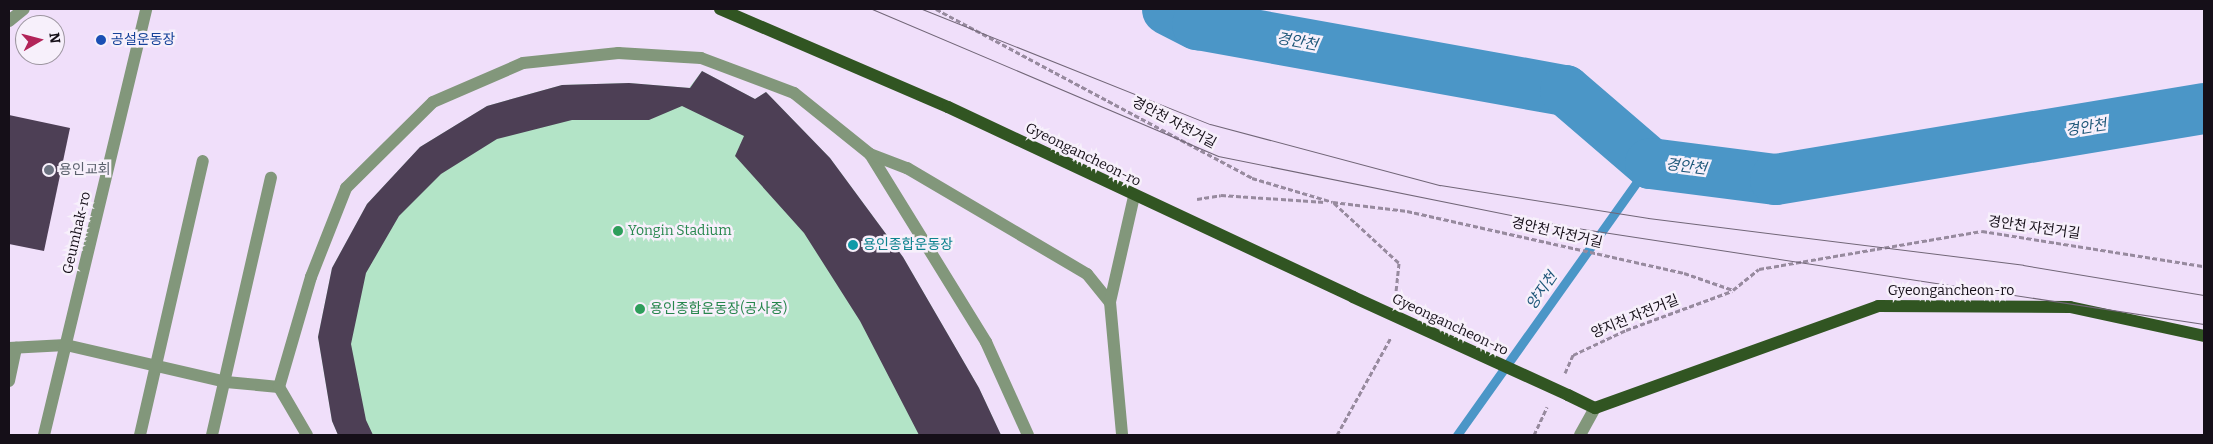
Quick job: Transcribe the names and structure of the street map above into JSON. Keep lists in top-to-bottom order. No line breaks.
{"streets":{"main road":["Gyeongancheon-ro"],"street":["Geumhak-ro"],"path":["경안천 자전거길","양지천 자전거길"]},"crossings":[["경안천 자전거길","양지천 자전거길"]],"water":["경안천","양지천"],"places":["공설운동장","용인교회","Yongin Stadium","용인종합운동장","용인종합운동장(공사중)"],"north":"right"}
